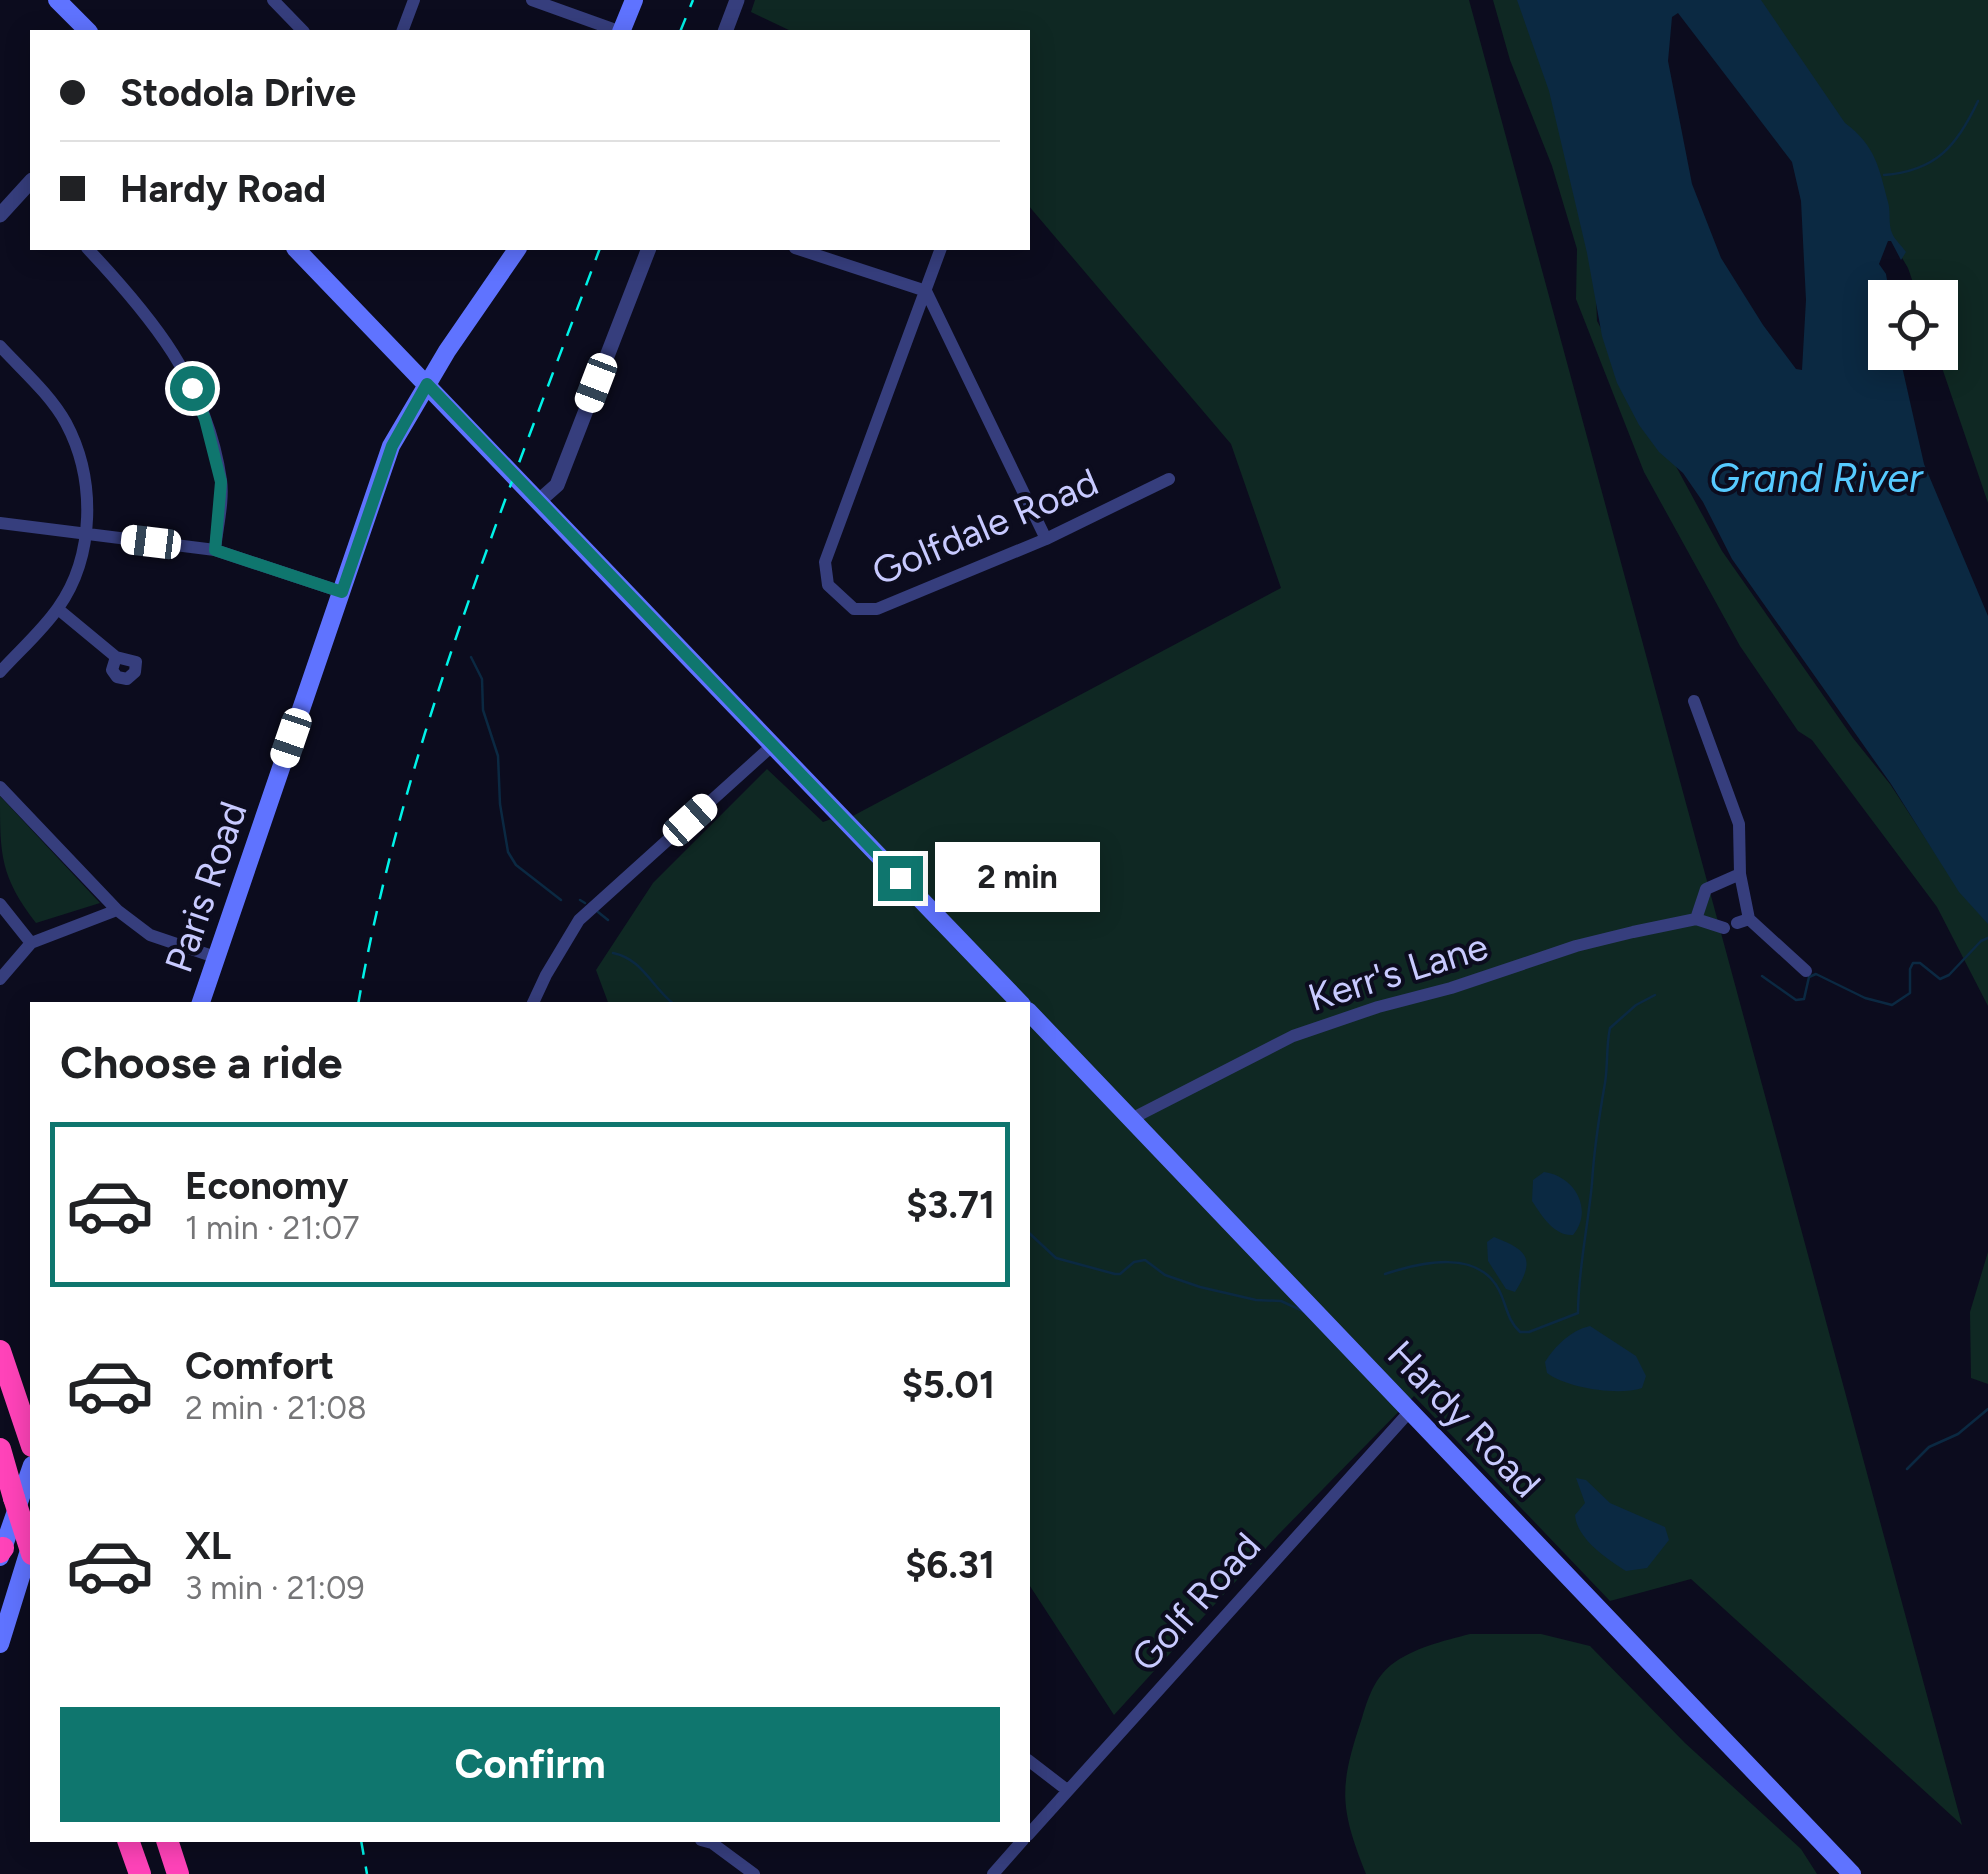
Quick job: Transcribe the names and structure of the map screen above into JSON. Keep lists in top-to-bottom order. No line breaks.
{"streets":{"main road":["Paris Road","Hardy Road"],"street":["Golfdale Road","Kerr's Lane","Golf Road"]},"crossings":[["Kerr's Lane","Hardy Road"],["Hardy Road","Golf Road"]],"water":["Grand River"],"page":{"banner":["Stodola Drive","Hardy Road"],"bubble":"2 min","heading":"Choose a ride","list":[{"name":"Economy","note":"1 min · 21:07","value":"$3.71"},{"name":"Comfort","note":"2 min · 21:08","value":"$5.01"},{"name":"XL","note":"3 min · 21:09","value":"$6.31"}],"buttons":"Confirm"}}
